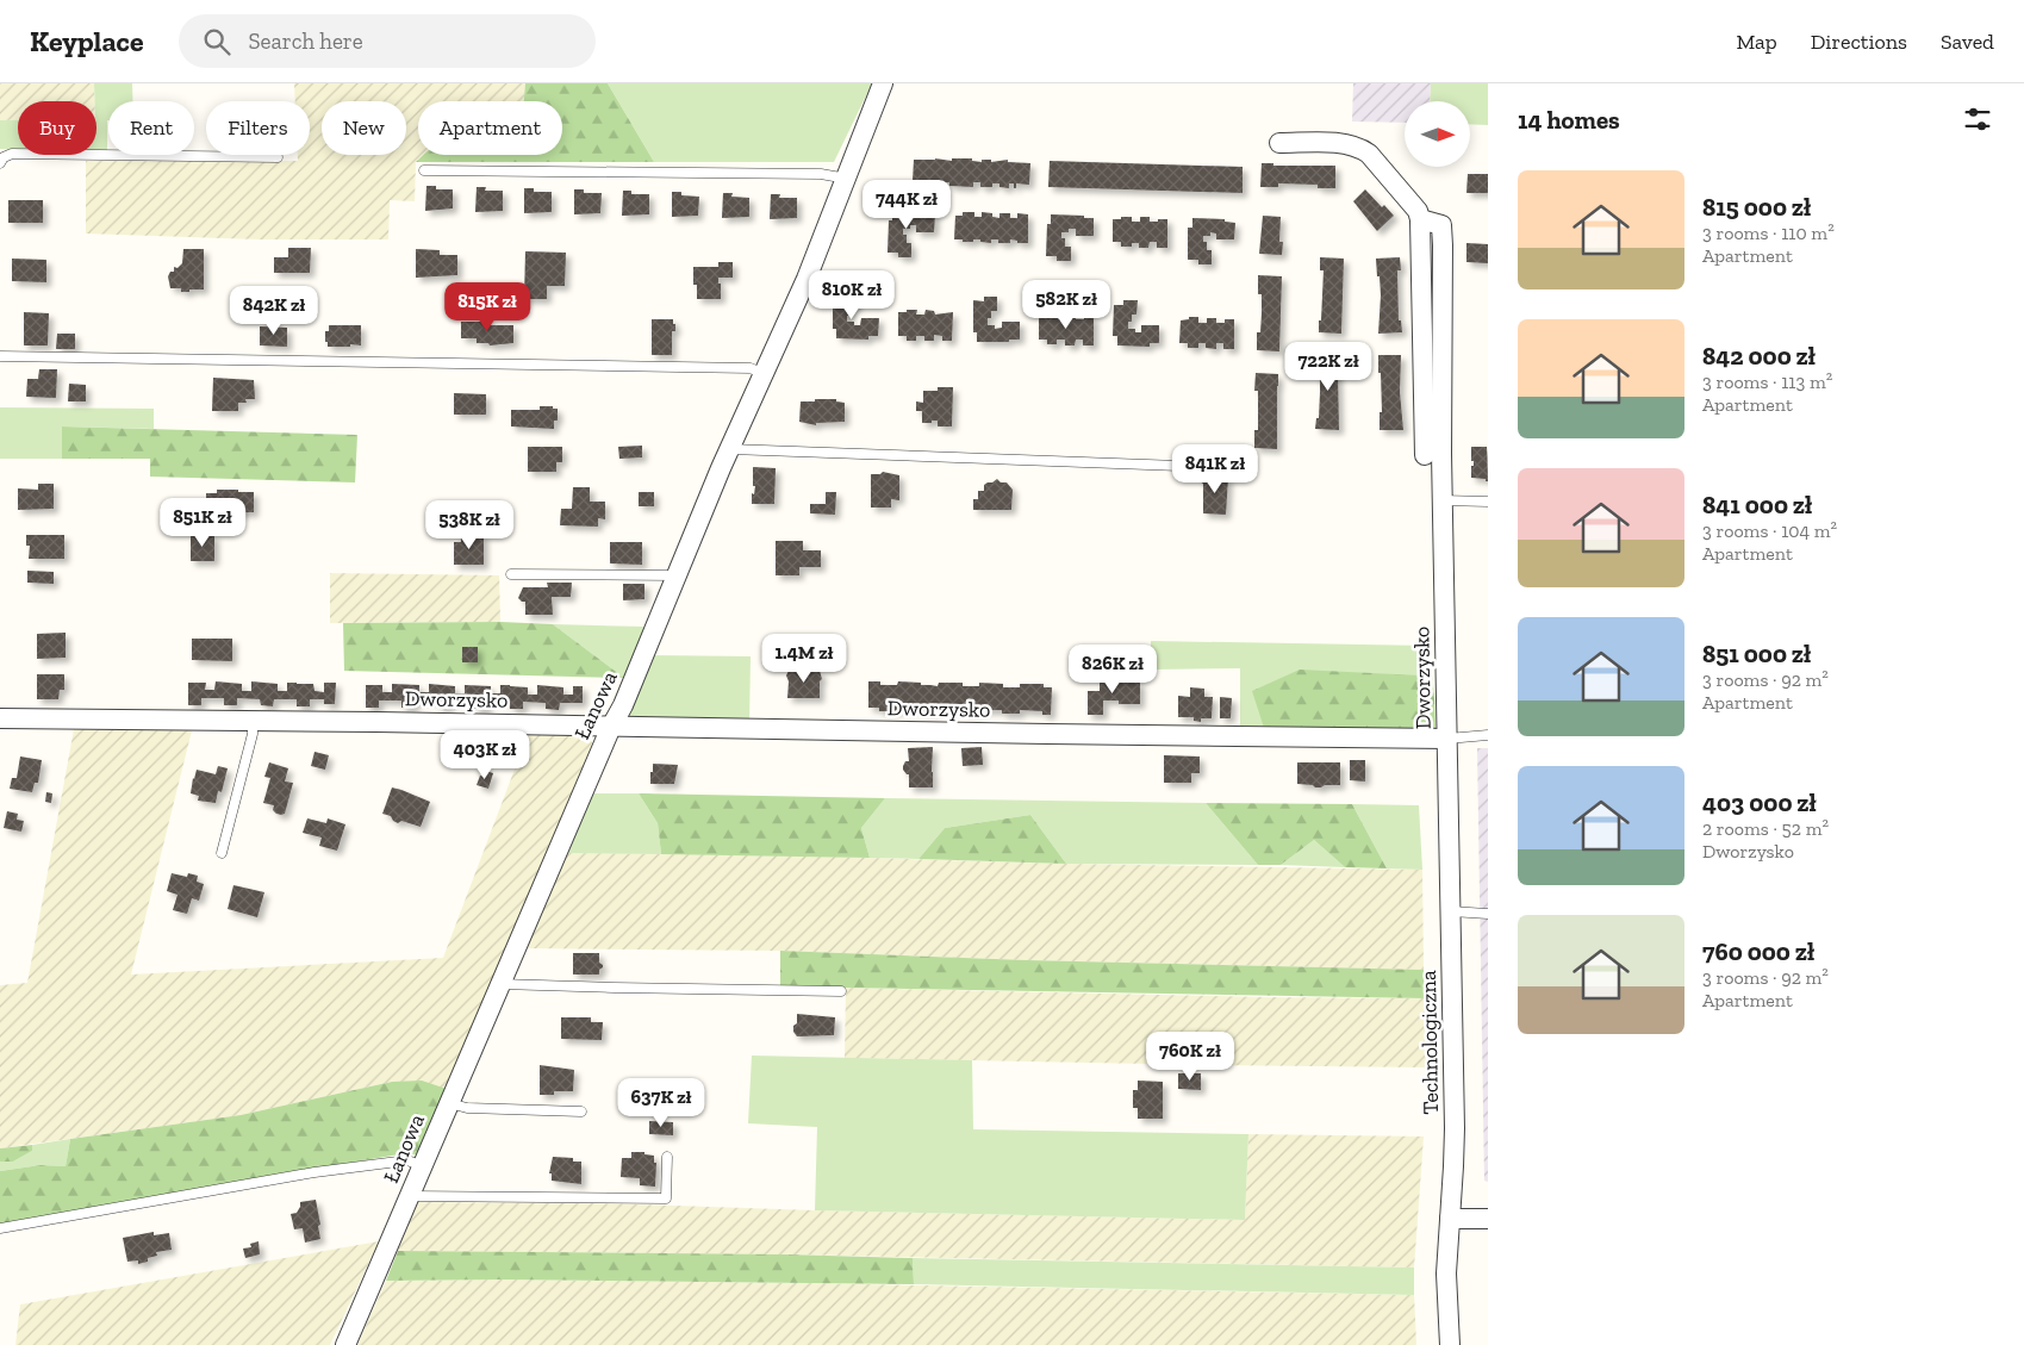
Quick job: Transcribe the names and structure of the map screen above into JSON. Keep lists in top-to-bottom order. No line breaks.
{"streets":{"street":["Dworzysko","Łanowa","Technologiczna"]},"crossings":[["Dworzysko","Łanowa"],["Dworzysko","Technologiczna"]],"north":"right","page":{"header":"Keyplace","search":"Search here","nav":["Map","Directions","Saved"],"heading":"14 homes","chip":["Buy","Rent","Filters","New","Apartment"],"list":[{"name":"815 000 zł","note":"3 rooms · 110 m² · Apartment"},{"name":"842 000 zł","note":"3 rooms · 113 m² · Apartment"},{"name":"841 000 zł","note":"3 rooms · 104 m² · Apartment"},{"name":"851 000 zł","note":"3 rooms · 92 m² · Apartment"},{"name":"403 000 zł","note":"2 rooms · 52 m² · Dworzysko"},{"name":"760 000 zł","note":"3 rooms · 92 m² · Apartment"}],"price":["744K zł","810K zł","582K zł","815K zł","842K zł","722K zł","841K zł","851K zł","538K zł","1.4M zł","826K zł","403K zł","760K zł","637K zł"]}}
